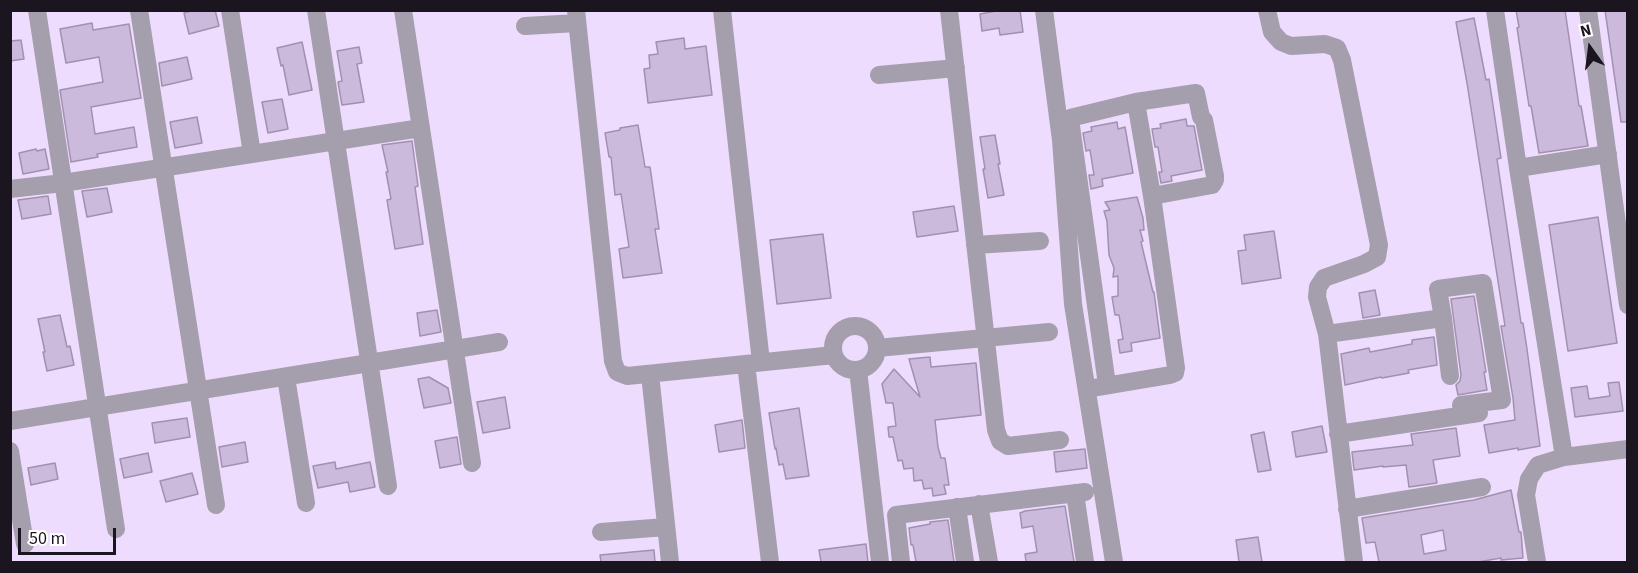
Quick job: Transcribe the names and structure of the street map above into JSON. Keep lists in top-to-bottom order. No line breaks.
{"scale_bar":"50 m","north":"top"}
